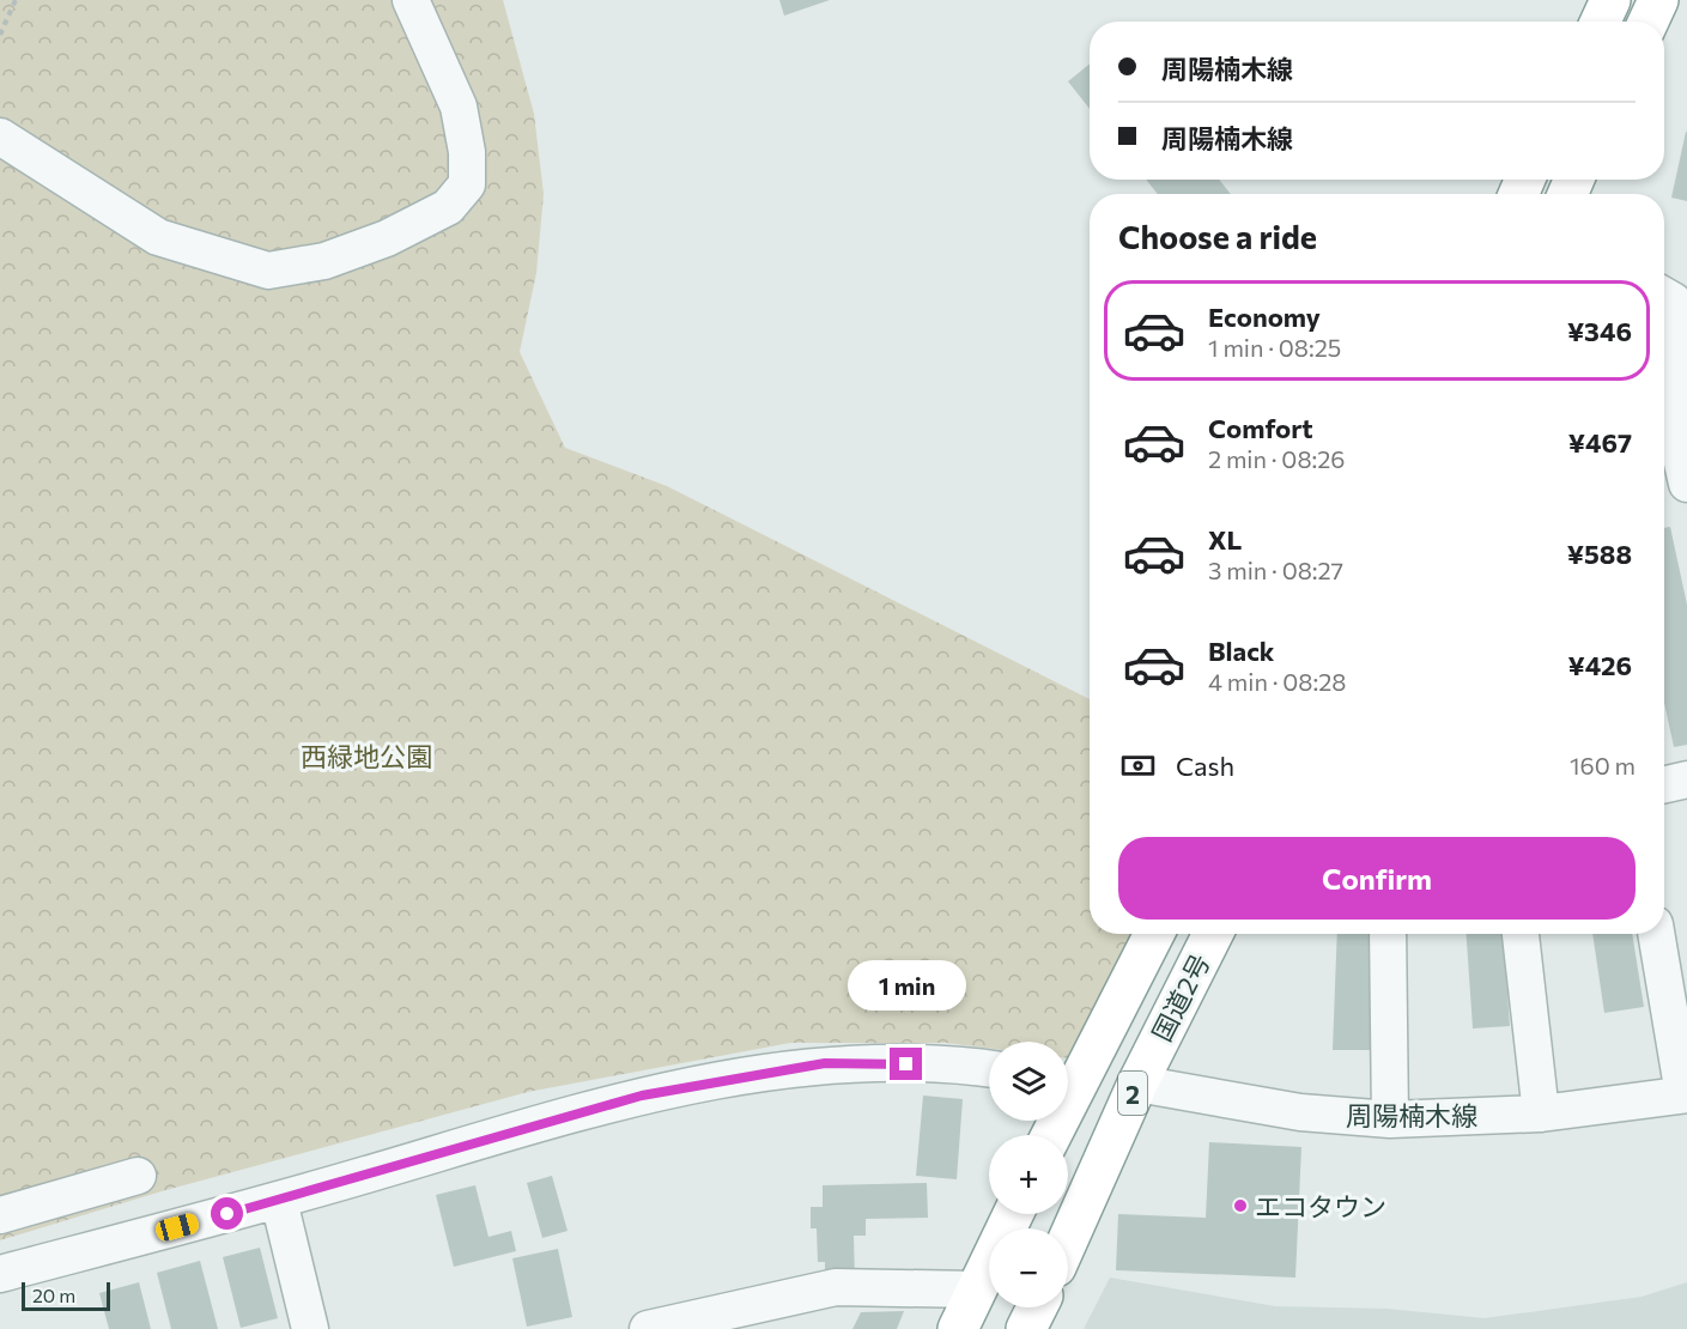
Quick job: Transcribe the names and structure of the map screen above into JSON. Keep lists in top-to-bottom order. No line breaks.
{"streets":{"highway":["国道2号","2"],"street":["周陽楠木線"]},"crossings":[["国道2号","周陽楠木線"]],"parks":["西緑地公園"],"places":["エコタウン"],"scale_bar":"20 m","page":{"banner":["周陽楠木線","周陽楠木線"],"heading":"Choose a ride","list":[{"name":"Economy","note":"1 min · 08:25","value":"¥346"},{"name":"Comfort","note":"2 min · 08:26","value":"¥467"},{"name":"XL","note":"3 min · 08:27","value":"¥588"},{"name":"Black","note":"4 min · 08:28","value":"¥426"}],"pay":["Cash","160 m"],"buttons":"Confirm","bubble":"1 min","map_buttons":["+","−"],"scale":"20 m"}}
